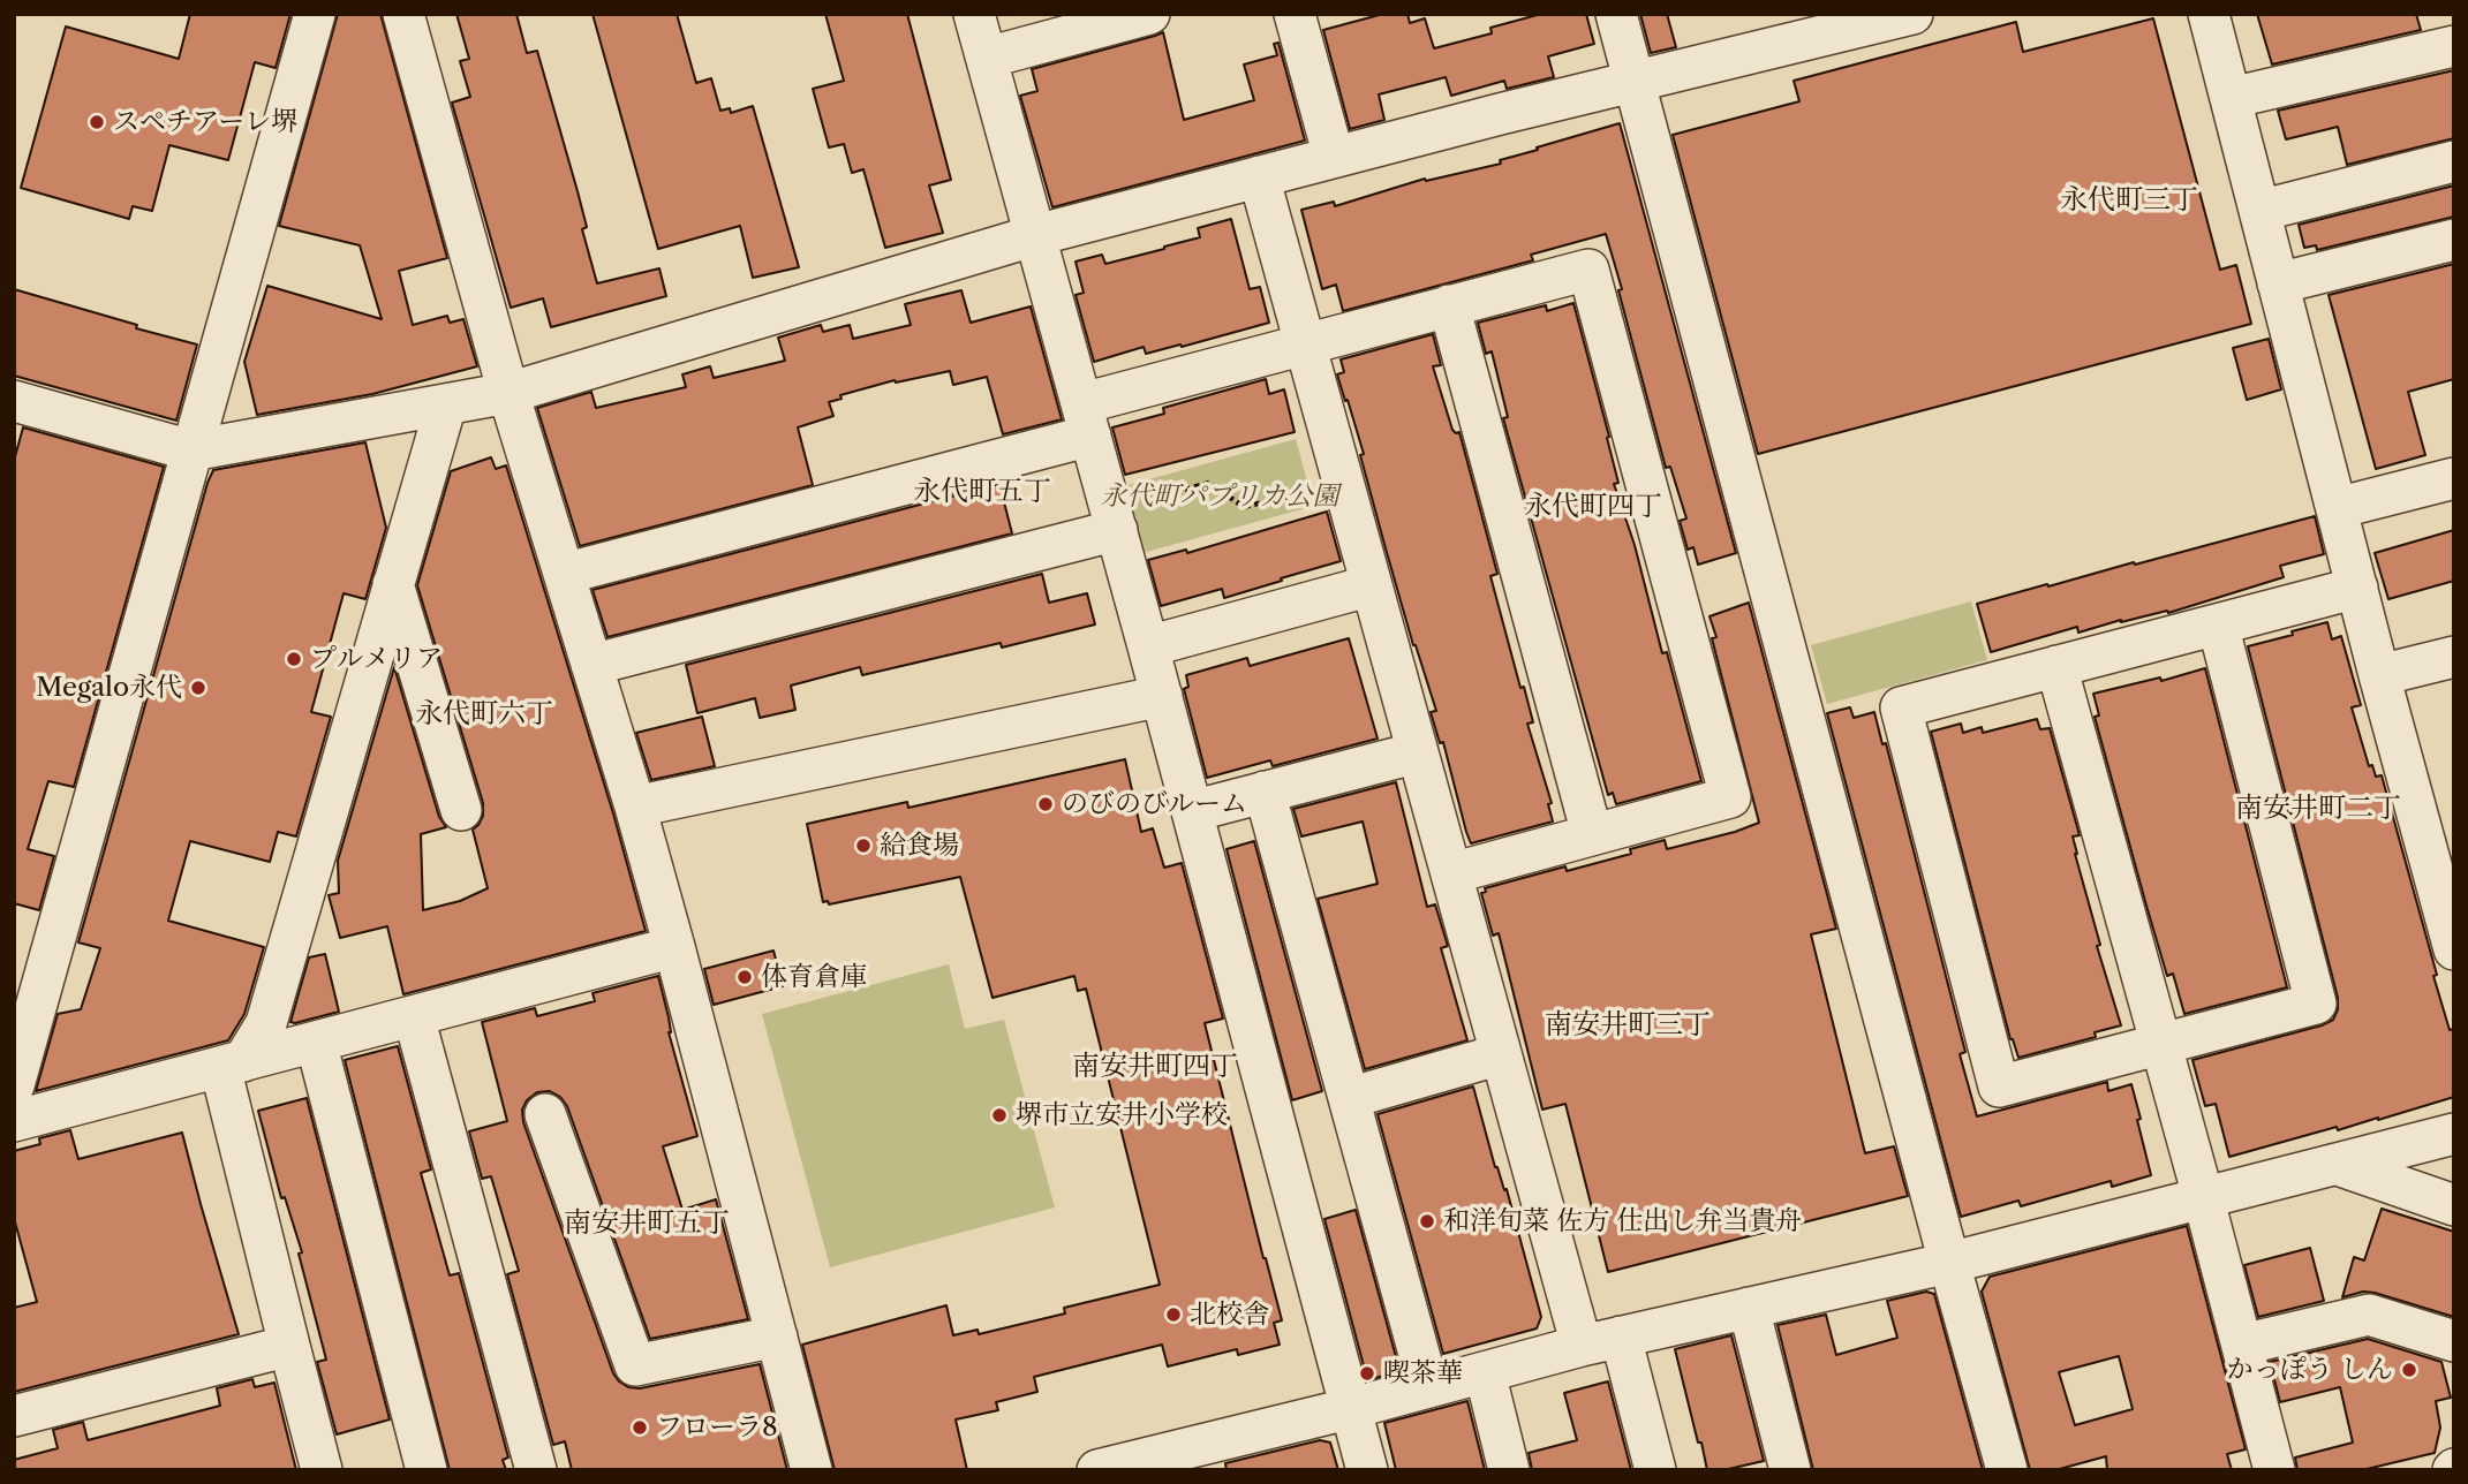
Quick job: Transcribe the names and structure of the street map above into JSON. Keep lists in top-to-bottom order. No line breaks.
{"districts":["永代町三丁","永代町五丁","永代町四丁","永代町六丁","南安井町二丁","南安井町三丁","南安井町四丁","南安井町五丁"],"parks":["永代町パプリカ公園"],"places":["スペチアーレ堺","プルメリア","Megalo永代","のびのびルーム","給食場","体育倉庫","堺市立安井小学校","和洋旬菜 佐方 仕出し弁当貴舟","北校舎","かっぽう しん","喫茶華","フローラ8"]}
